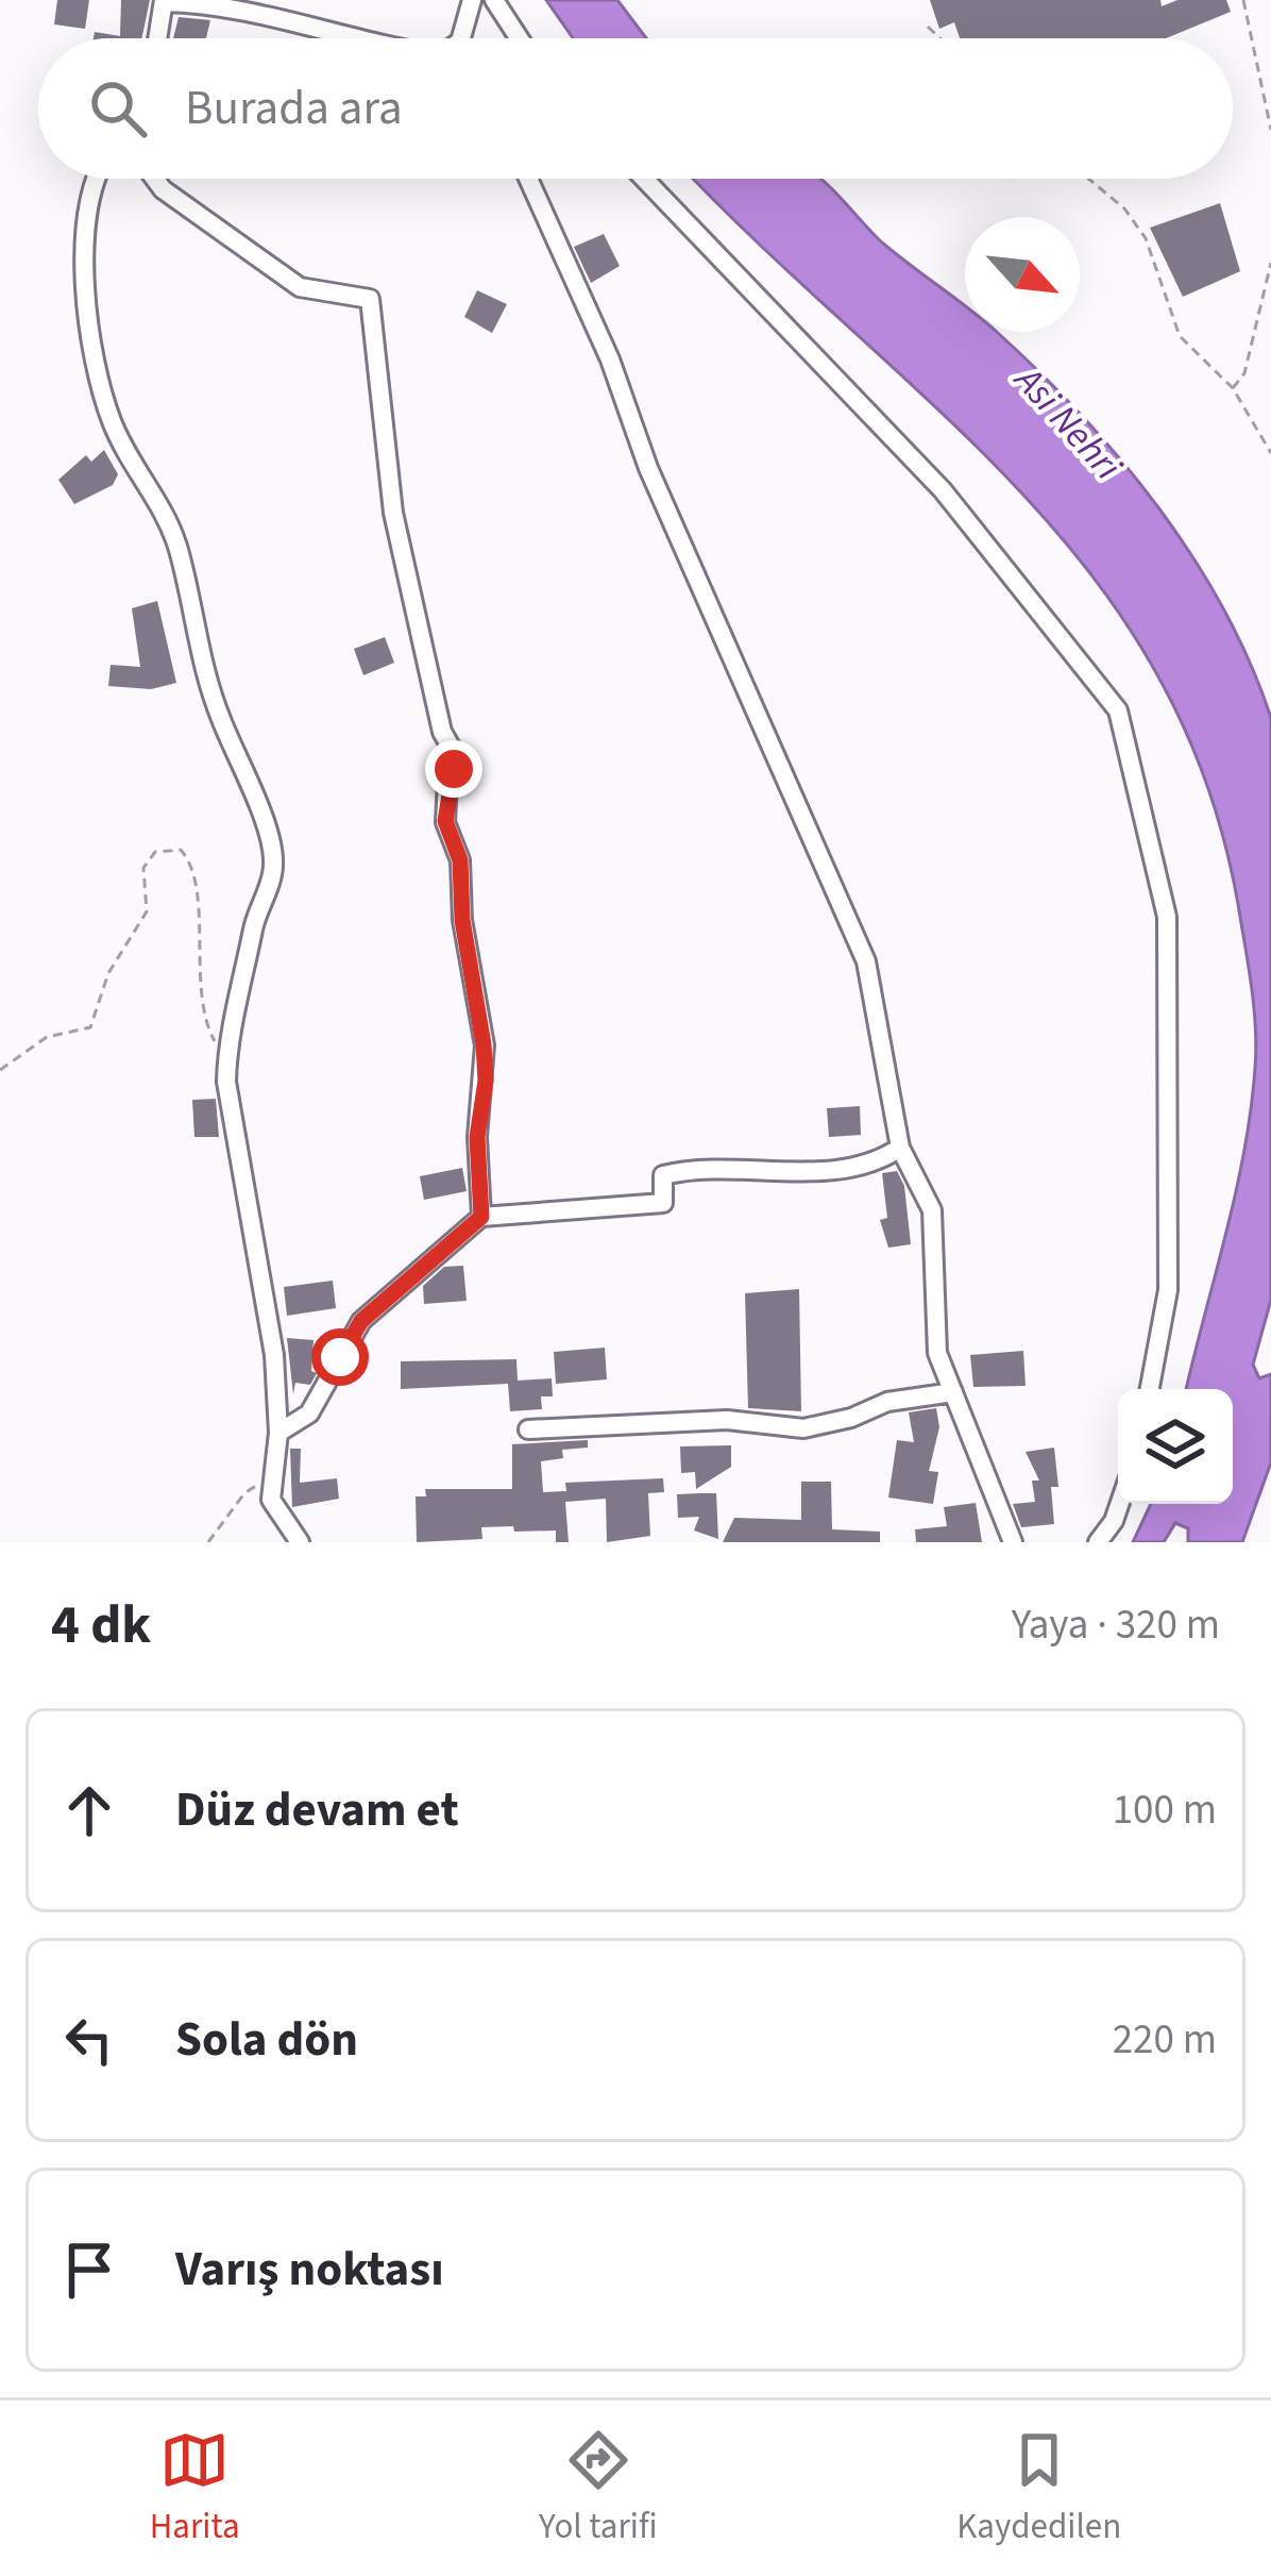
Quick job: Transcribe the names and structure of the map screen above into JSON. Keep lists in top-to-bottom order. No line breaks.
{"water":["Asi Nehri"],"north":"bottom right","page":{"search":"Burada ara","heading":["4 dk","Yaya · 320 m"],"list":[["Düz devam et","100 m"],["Sola dön","220 m"],"Varış noktası"],"nav":["Harita","Yol tarifi","Kaydedilen"]}}
